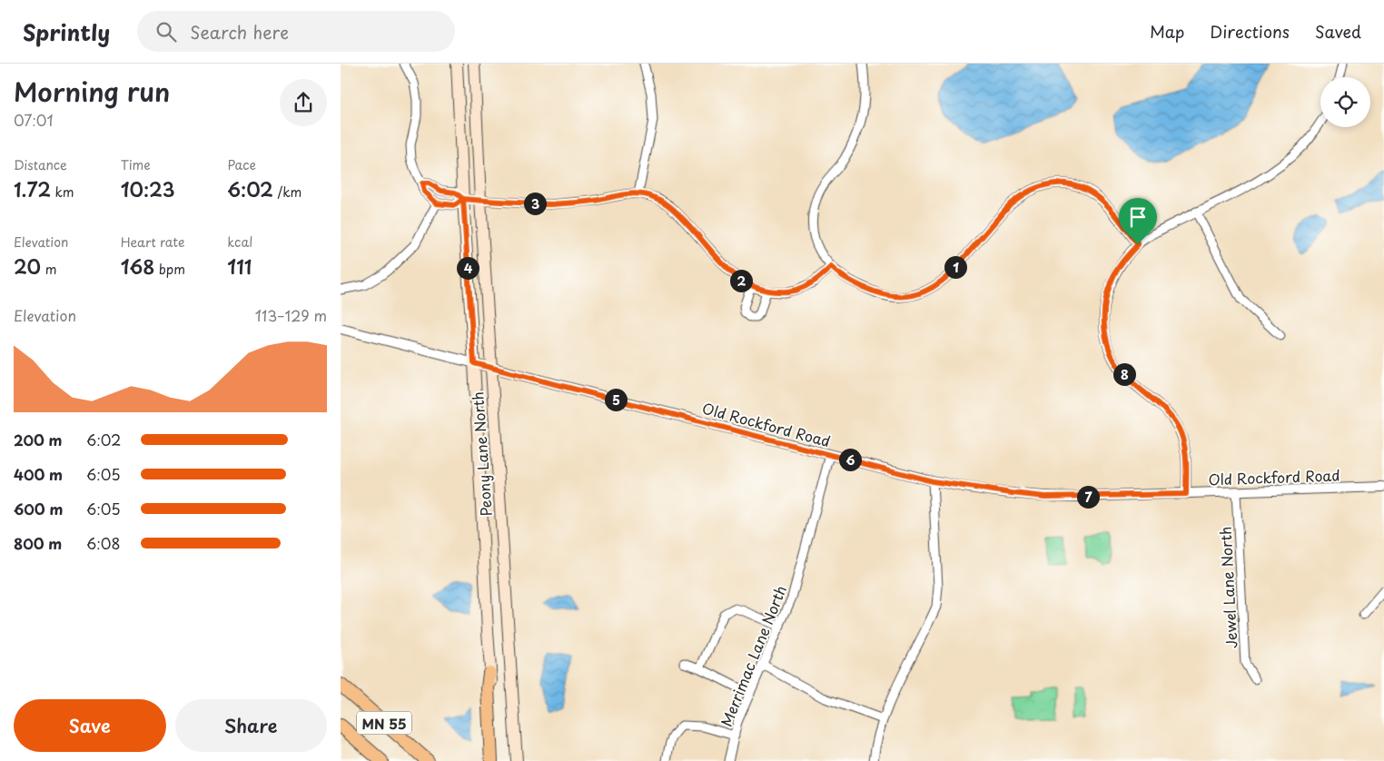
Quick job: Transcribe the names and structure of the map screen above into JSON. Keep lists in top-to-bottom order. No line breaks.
{"streets":{"main road":["Peony Lane North","MN 55"],"street":["Old Rockford Road","Jewel Lane North","Merrimac Lane North"]},"crossings":[["Old Rockford Road","Peony Lane North"],["Old Rockford Road","Jewel Lane North"],["Old Rockford Road","Merrimac Lane North"]],"page":{"header":"Sprintly","search":"Search here","nav":["Map","Directions","Saved"],"heading":["Morning run","07:01"],"stats":[["Distance","1.72 km"],["Time","10:23"],["Pace","6:02 /km"],["Elevation","20 m"],["Heart rate","168 bpm"],["kcal","111"]],"pins":["3","1","4","2","8","5","6","7"],"chart":["Elevation","113–129 m"],"list":[{"name":"200 m","note":"6:02"},{"name":"400 m","note":"6:05"},{"name":"600 m","note":"6:05"},{"name":"800 m","note":"6:08"}],"buttons":["Save","Share"]}}
